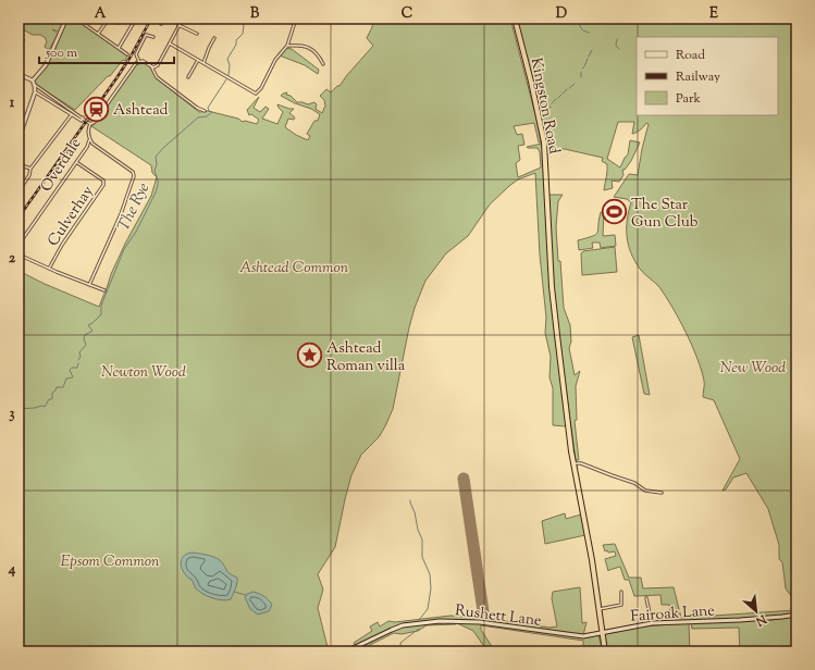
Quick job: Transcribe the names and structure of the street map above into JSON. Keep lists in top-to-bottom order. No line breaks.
{"streets":{"highway":["Kingston Road"],"main road":["Fairoak Lane","Rushett Lane"],"street":["Overdale","Culverhay"]},"crossings":[["Kingston Road","Fairoak Lane"],["Kingston Road","Rushett Lane"],["Overdale","Culverhay"],["Fairoak Lane","Rushett Lane"]],"water":["The Rye"],"parks":["Ashtead Common","New Wood","Newton Wood","Epsom Common"],"places":{"station":["Ashtead"],"sports":["The Star Gun Club"],"place":["Ashtead Roman villa"]},"legend":["Road","Railway","Park"],"scale_bar":"500 m","north":"bottom right","grid":{"columns":["A","B","C","D","E"],"rows":["1","2","3","4"]}}
